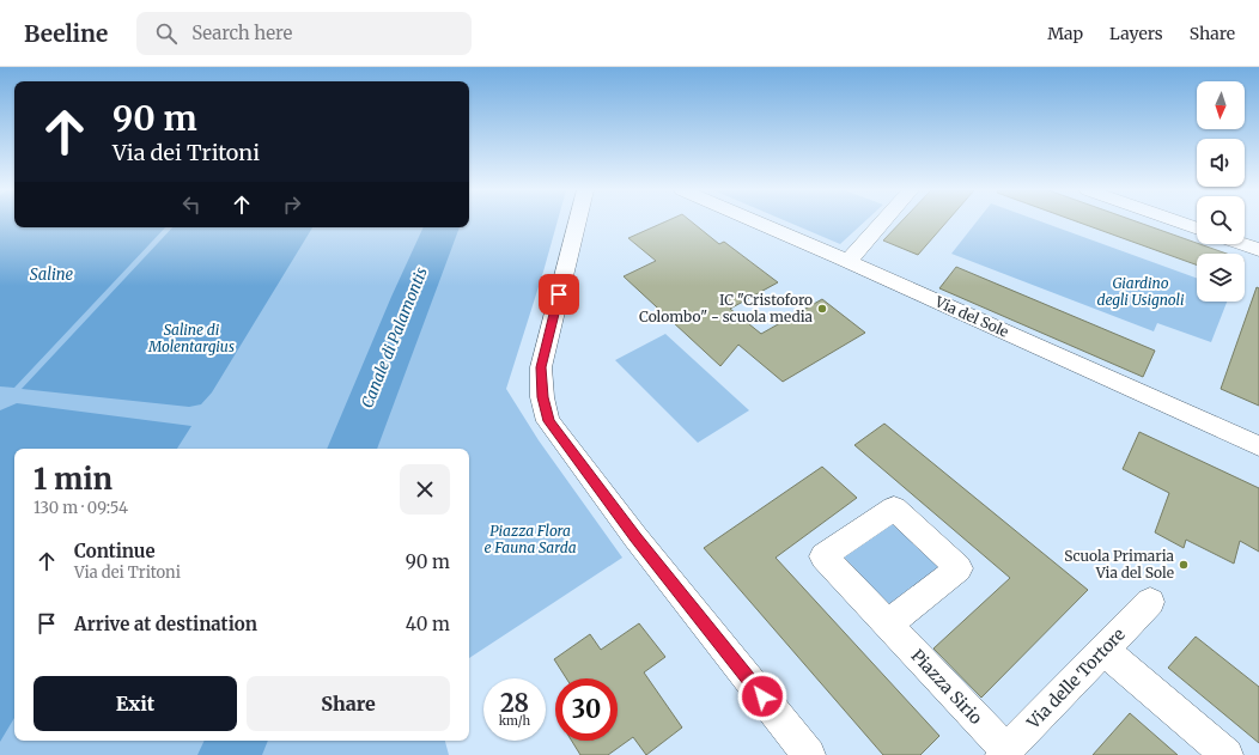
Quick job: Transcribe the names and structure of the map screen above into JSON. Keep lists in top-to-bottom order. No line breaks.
{"streets":{"street":["Via del Sole","Via delle Tortore","Piazza Sirio"]},"crossings":[["Via delle Tortore","Piazza Sirio"]],"water":["Saline","Canale di Palamontis"],"parks":["Giardino degli Usignoli","Saline di Molentargius","Piazza Flora e Fauna Sarda"],"places":["IC \"Cristoforo Colombo\" - scuola media","Scuola Primaria Via del Sole"],"north":"bottom","page":{"header":"Beeline","search":"Search here","nav":["Map","Layers","Share"],"turn":["90 m","Via dei Tritoni"],"heading":["1 min","130 m · 09:54"],"list":[{"name":"Continue","note":"Via dei Tritoni","value":"90 m"},{"name":"Arrive at destination","value":"40 m"}],"buttons":["Exit","Share"],"speed":"28 km/h","limit":"30"}}
